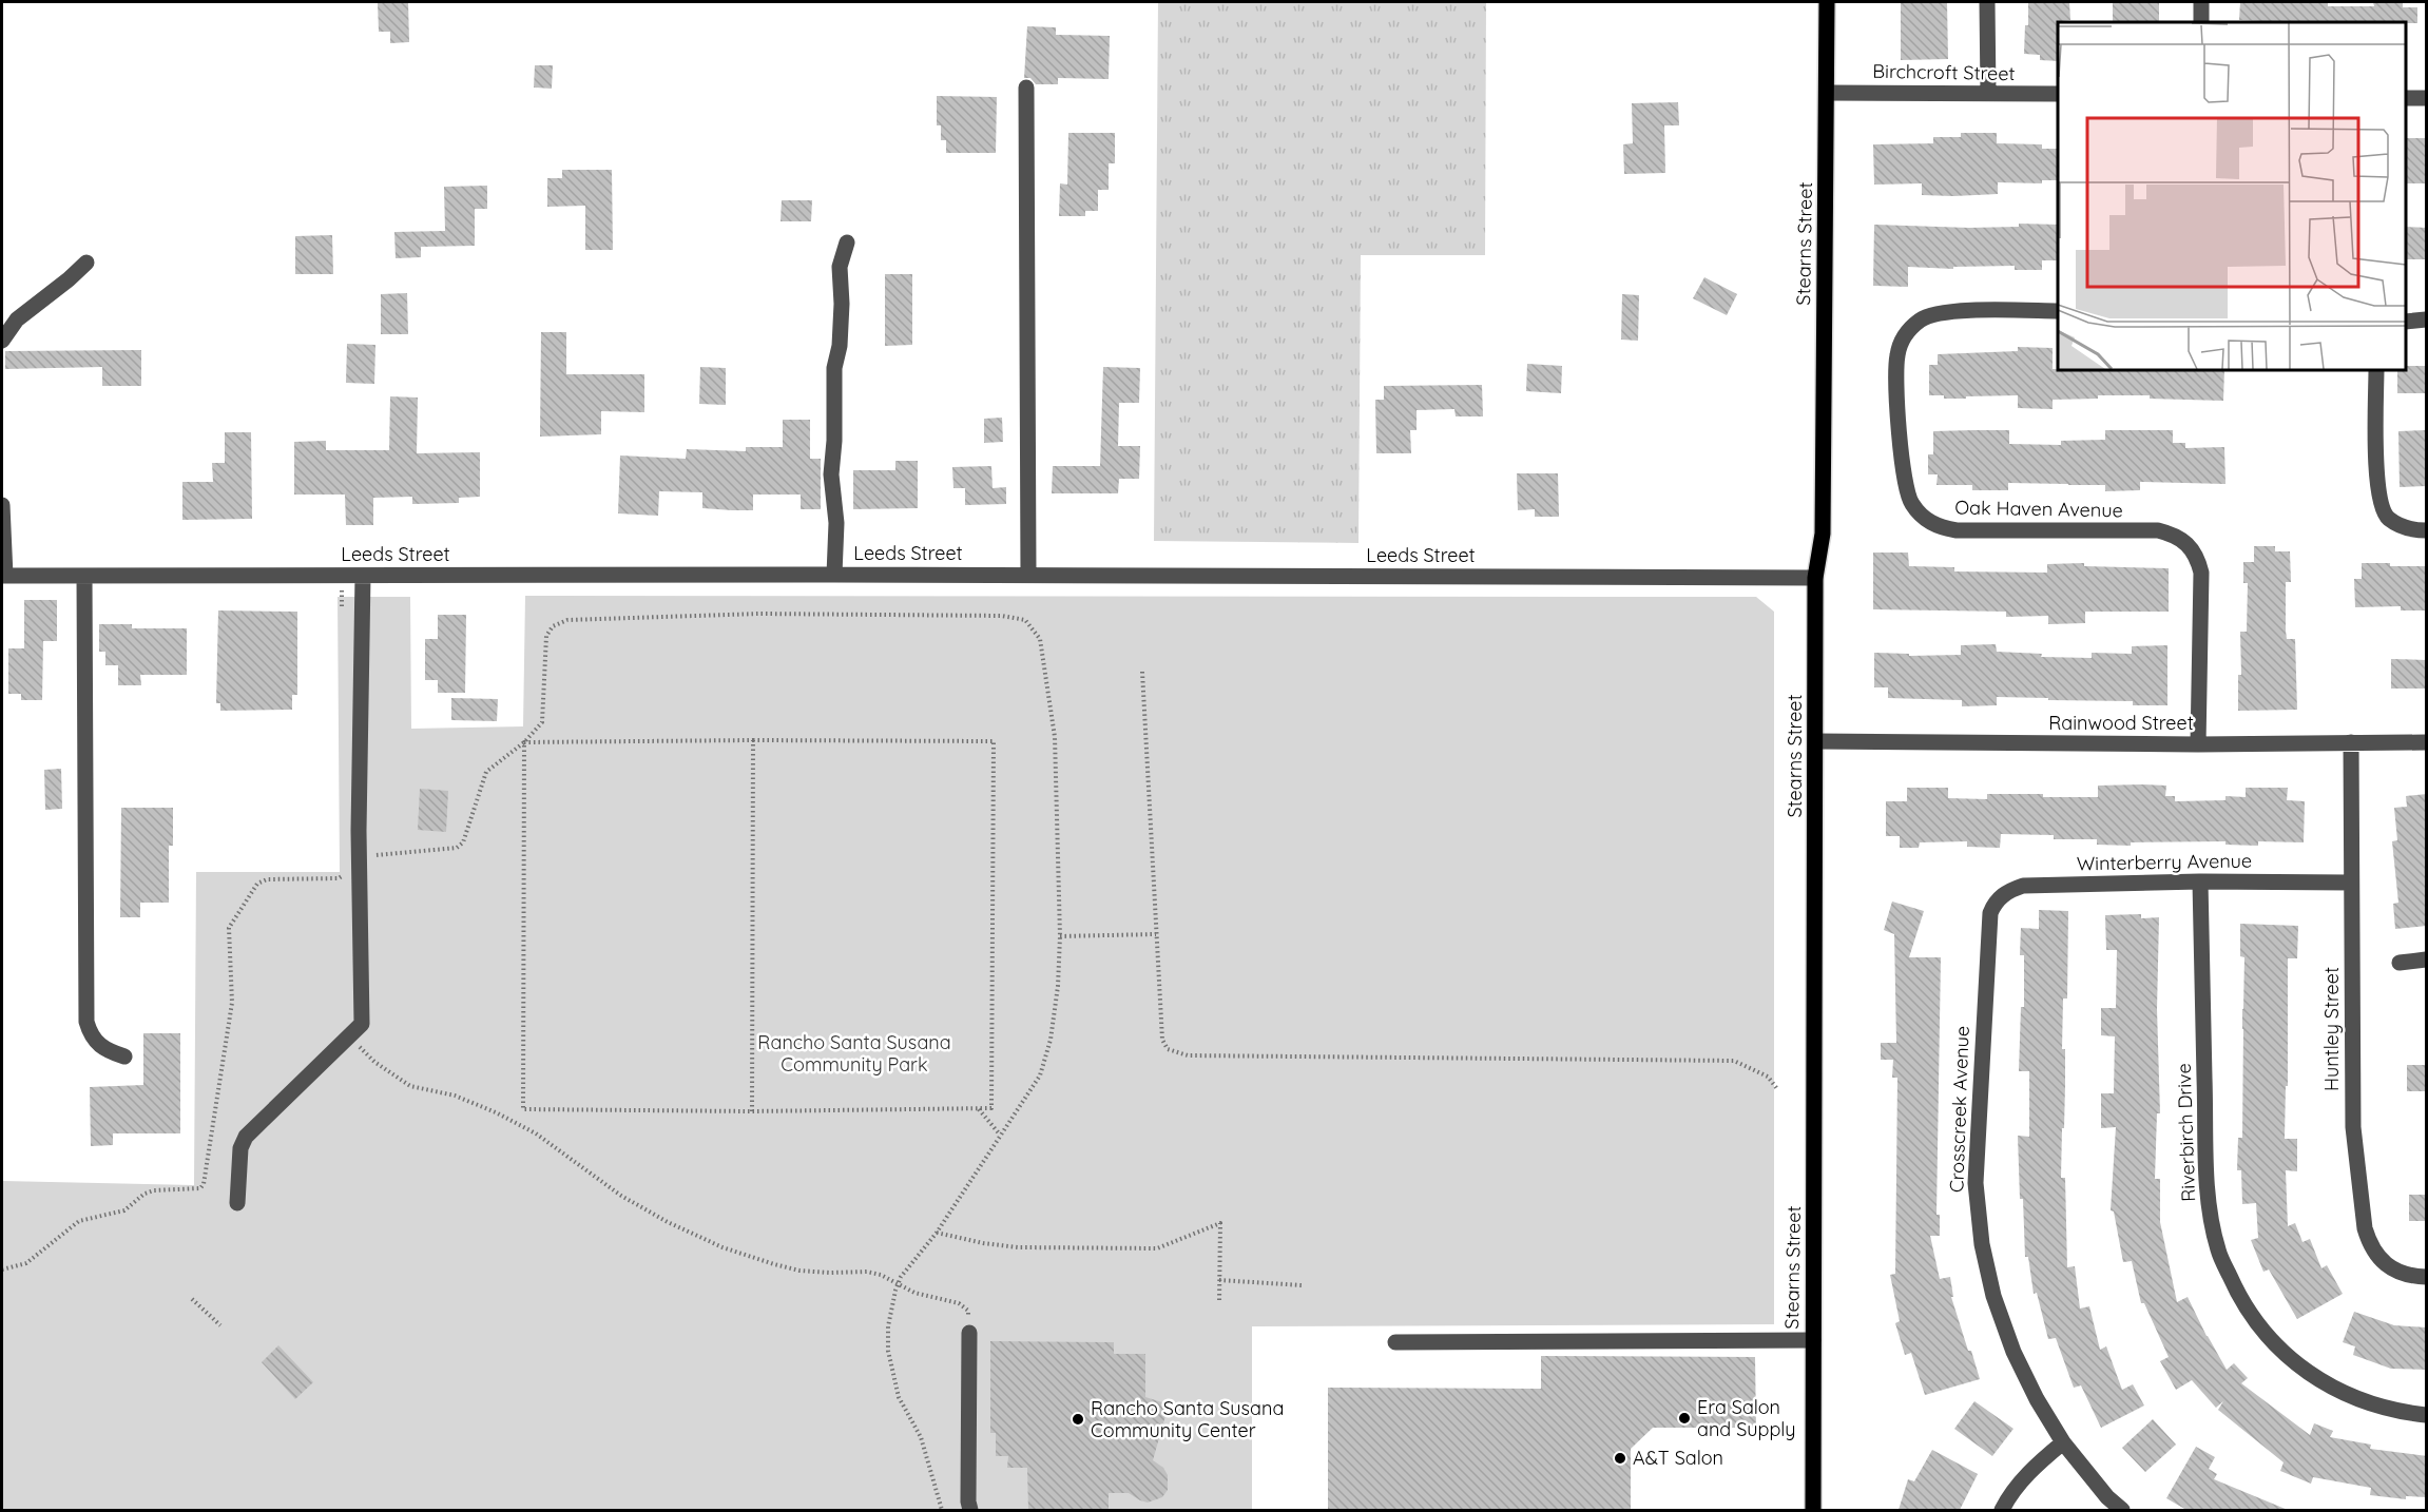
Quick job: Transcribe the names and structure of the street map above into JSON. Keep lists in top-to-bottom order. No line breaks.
{"streets":{"main road":["Stearns Street"],"street":["Birchcroft Street","Oak Haven Avenue","Leeds Street","Rainwood Street","Winterberry Avenue","Huntley Street","Crosscreek Avenue","Riverbirch Drive"]},"crossings":[["Birchcroft Street","Stearns Street"],["Stearns Street","Leeds Street"],["Stearns Street","Rainwood Street"],["Oak Haven Avenue","Rainwood Street"],["Rainwood Street","Huntley Street"],["Winterberry Avenue","Huntley Street"],["Winterberry Avenue","Crosscreek Avenue"],["Winterberry Avenue","Riverbirch Drive"]],"parks":["Rancho Santa Susana Community Park"],"places":["Era Salon and Supply","Rancho Santa Susana Community Center","A&T Salon"]}
